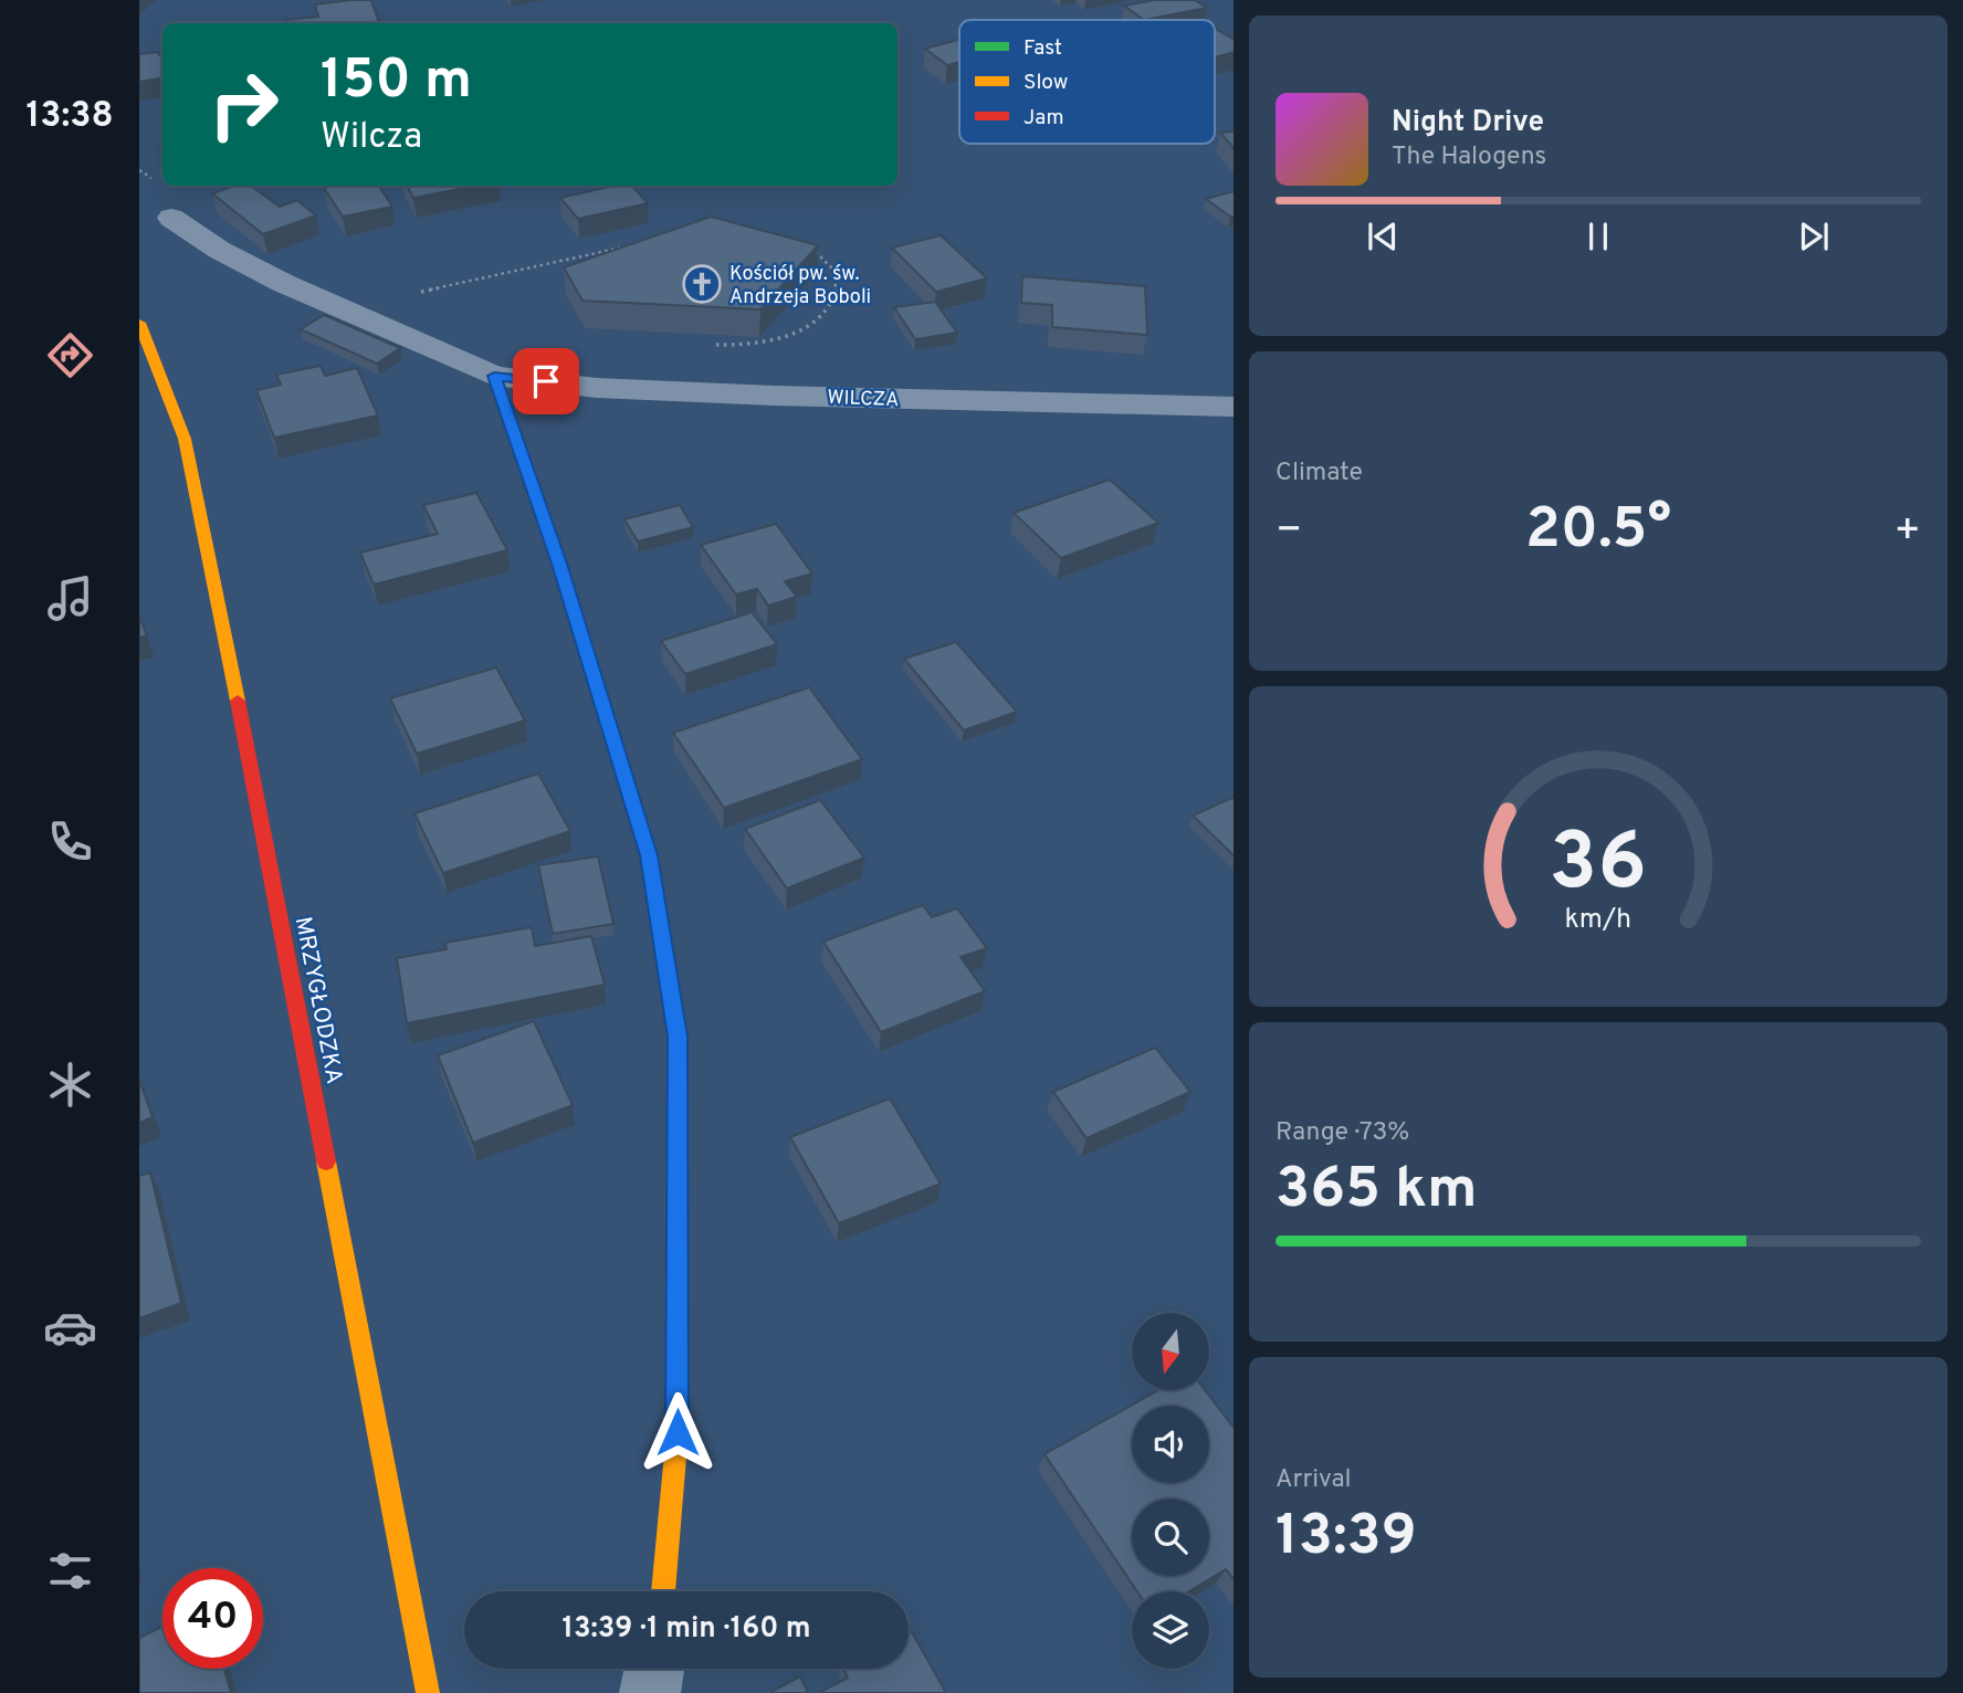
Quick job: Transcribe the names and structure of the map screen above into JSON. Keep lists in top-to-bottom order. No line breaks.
{"streets":{"street":["WILCZA","MRZYGŁODZKA"]},"places":{"church":["Kościół pw. św. Andrzeja Boboli"]},"legend":["Fast","Slow","Jam"],"north":"bottom","page":{"tabs":"13:38","turn":["150 m","Wilcza"],"song":["Night Drive","The Halogens"],"tile":["Climate",["Range · 73%","365 km"],["Arrival","13:39"]],"heat":["−","20.5°","+"],"limit":"40","trip":"13:39 · 1 min · 160 m","gauge":["36","km/h"]}}
